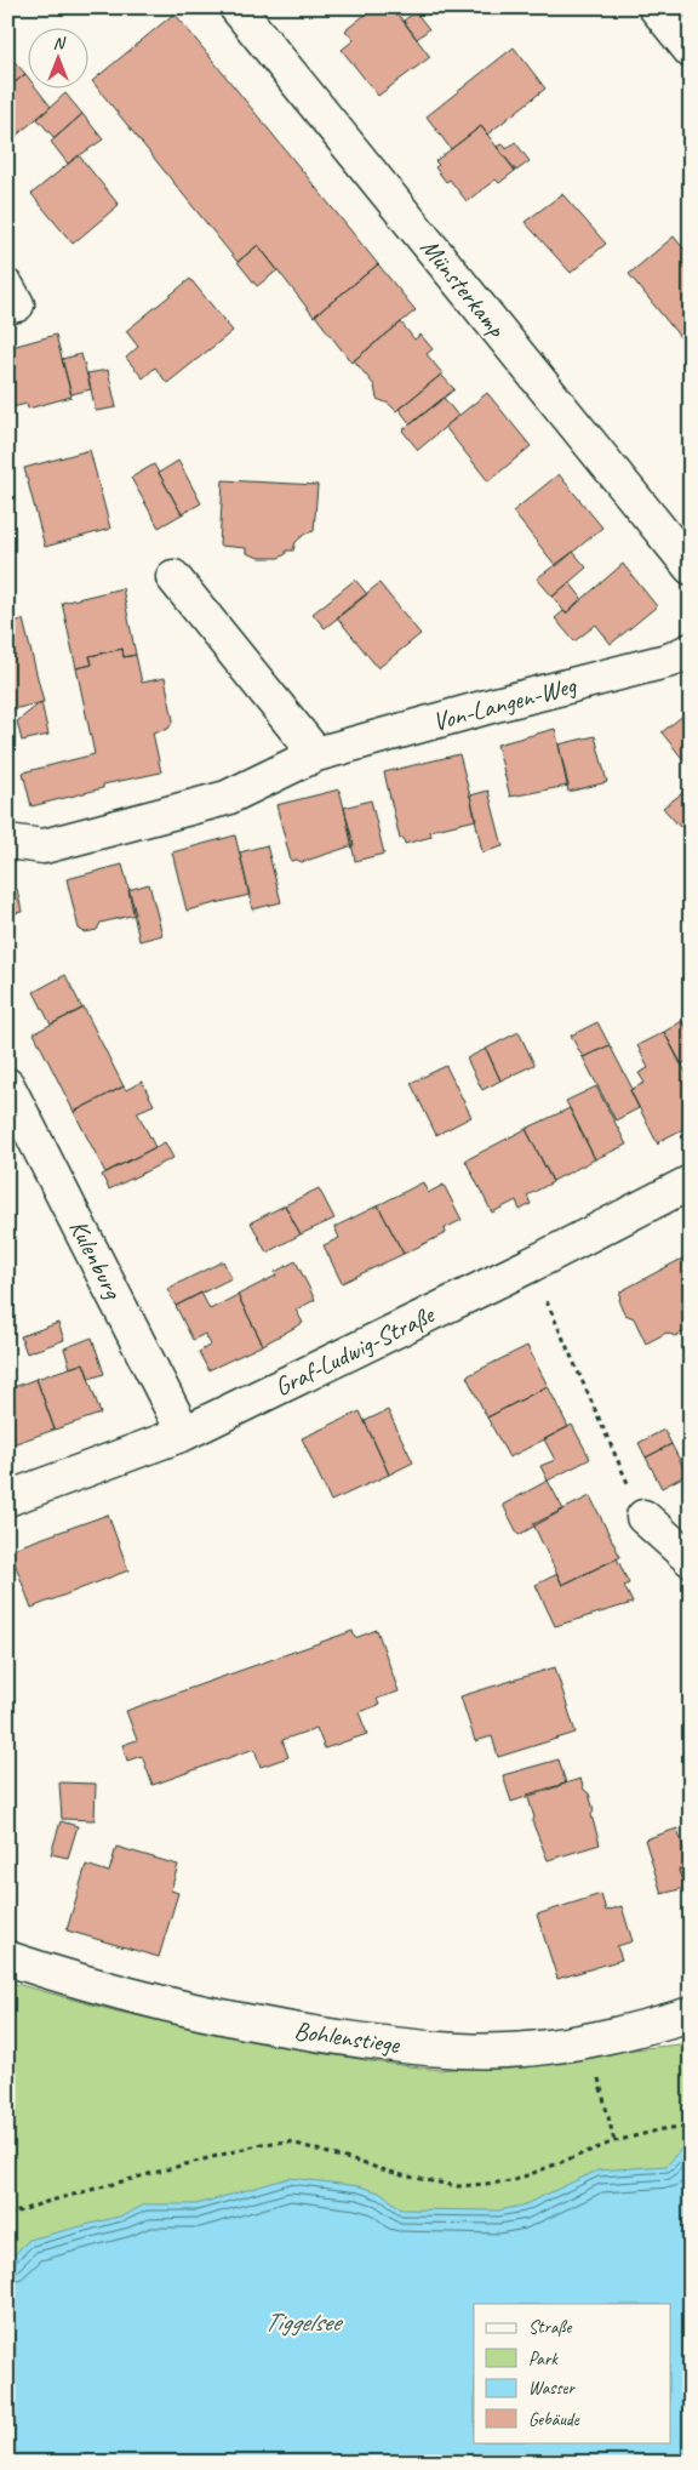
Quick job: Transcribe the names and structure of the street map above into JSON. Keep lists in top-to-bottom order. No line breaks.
{"streets":{"street":["Münsterkamp","Von-Langen-Weg","Kulenburg","Graf-Ludwig-Straße","Bohlenstiege"]},"crossings":[["Kulenburg","Graf-Ludwig-Straße"]],"water":["Tiggelsee"],"legend":["Straße","Park","Wasser","Gebäude"],"north":"top"}
